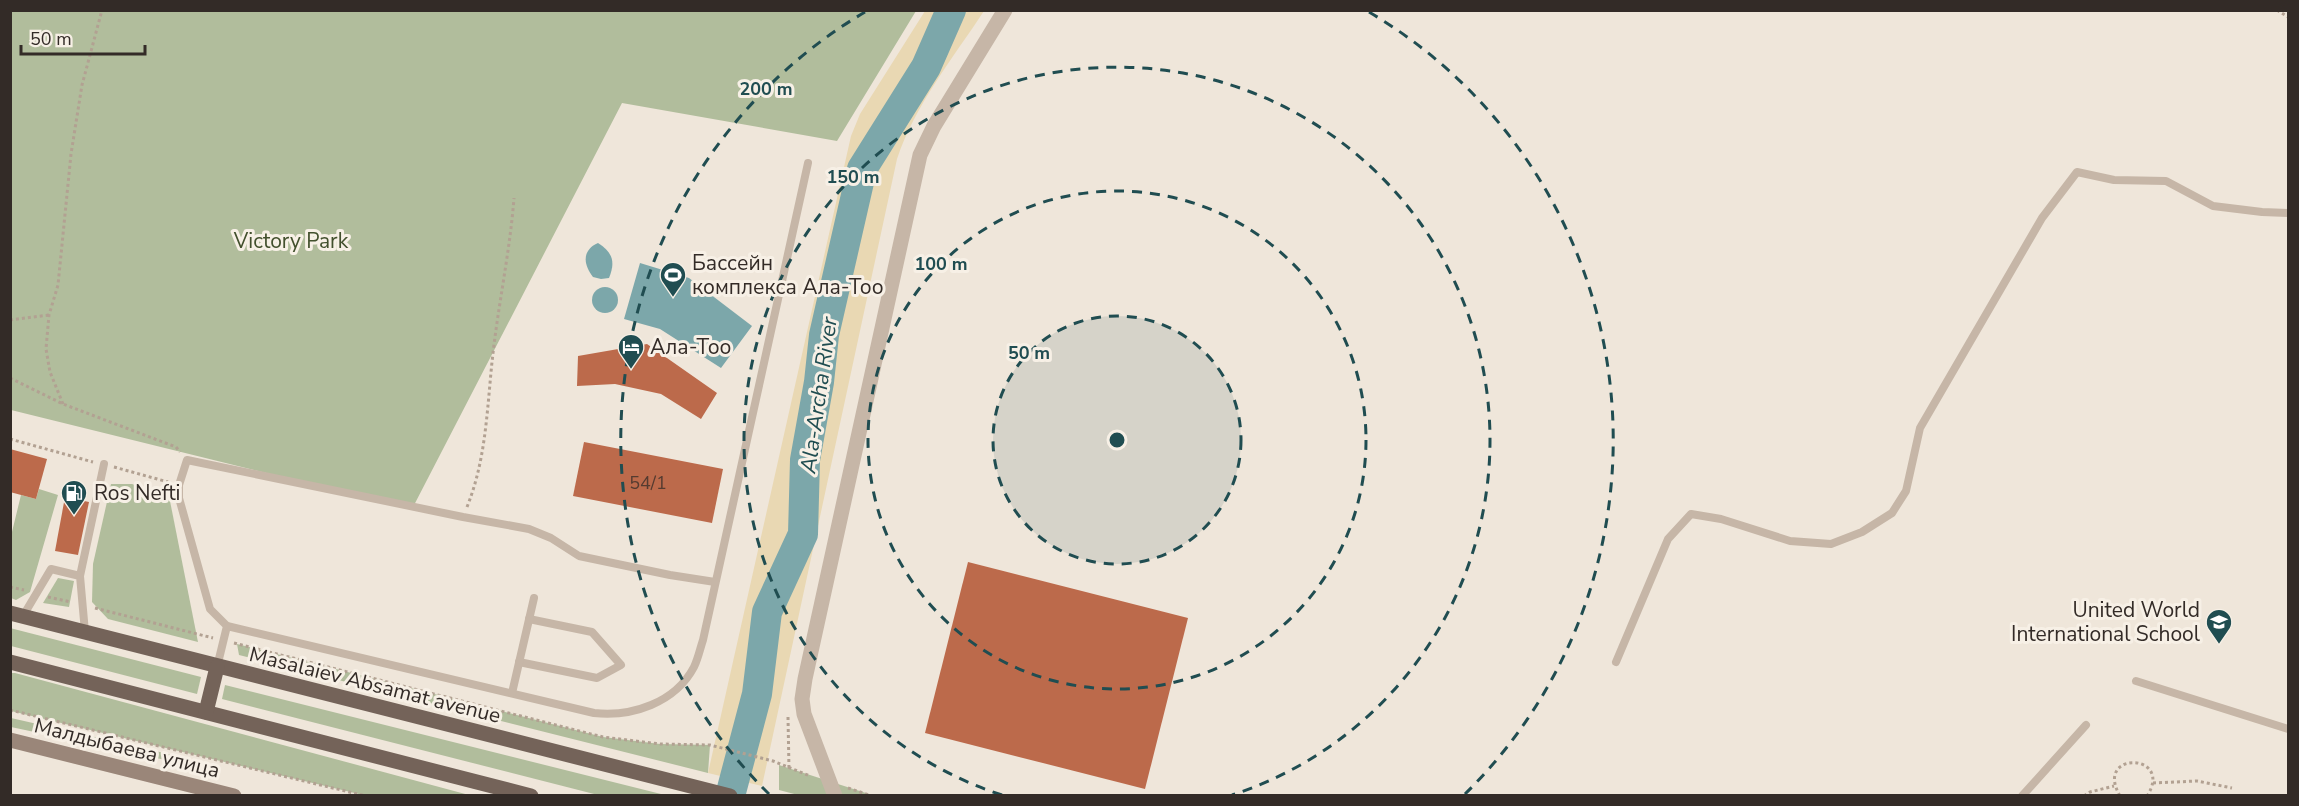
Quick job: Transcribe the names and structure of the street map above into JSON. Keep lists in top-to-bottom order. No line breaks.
{"streets":{"main road":["Masalaiev Absamat avenue"],"street":["Малдыбаева улица"]},"water":["Ala-Archa River"],"parks":["Victory Park"],"places":{"sports":["Бассейн комплекса Ала-Тоо"],"hotel":["Ала-Тоо"],"fuel station":["Ros Nefti"],"school or university":["United World International School"]},"house_numbers":["54/1"],"scale_bar":"50 m","rings":["200 m","150 m","100 m","50 m"]}
